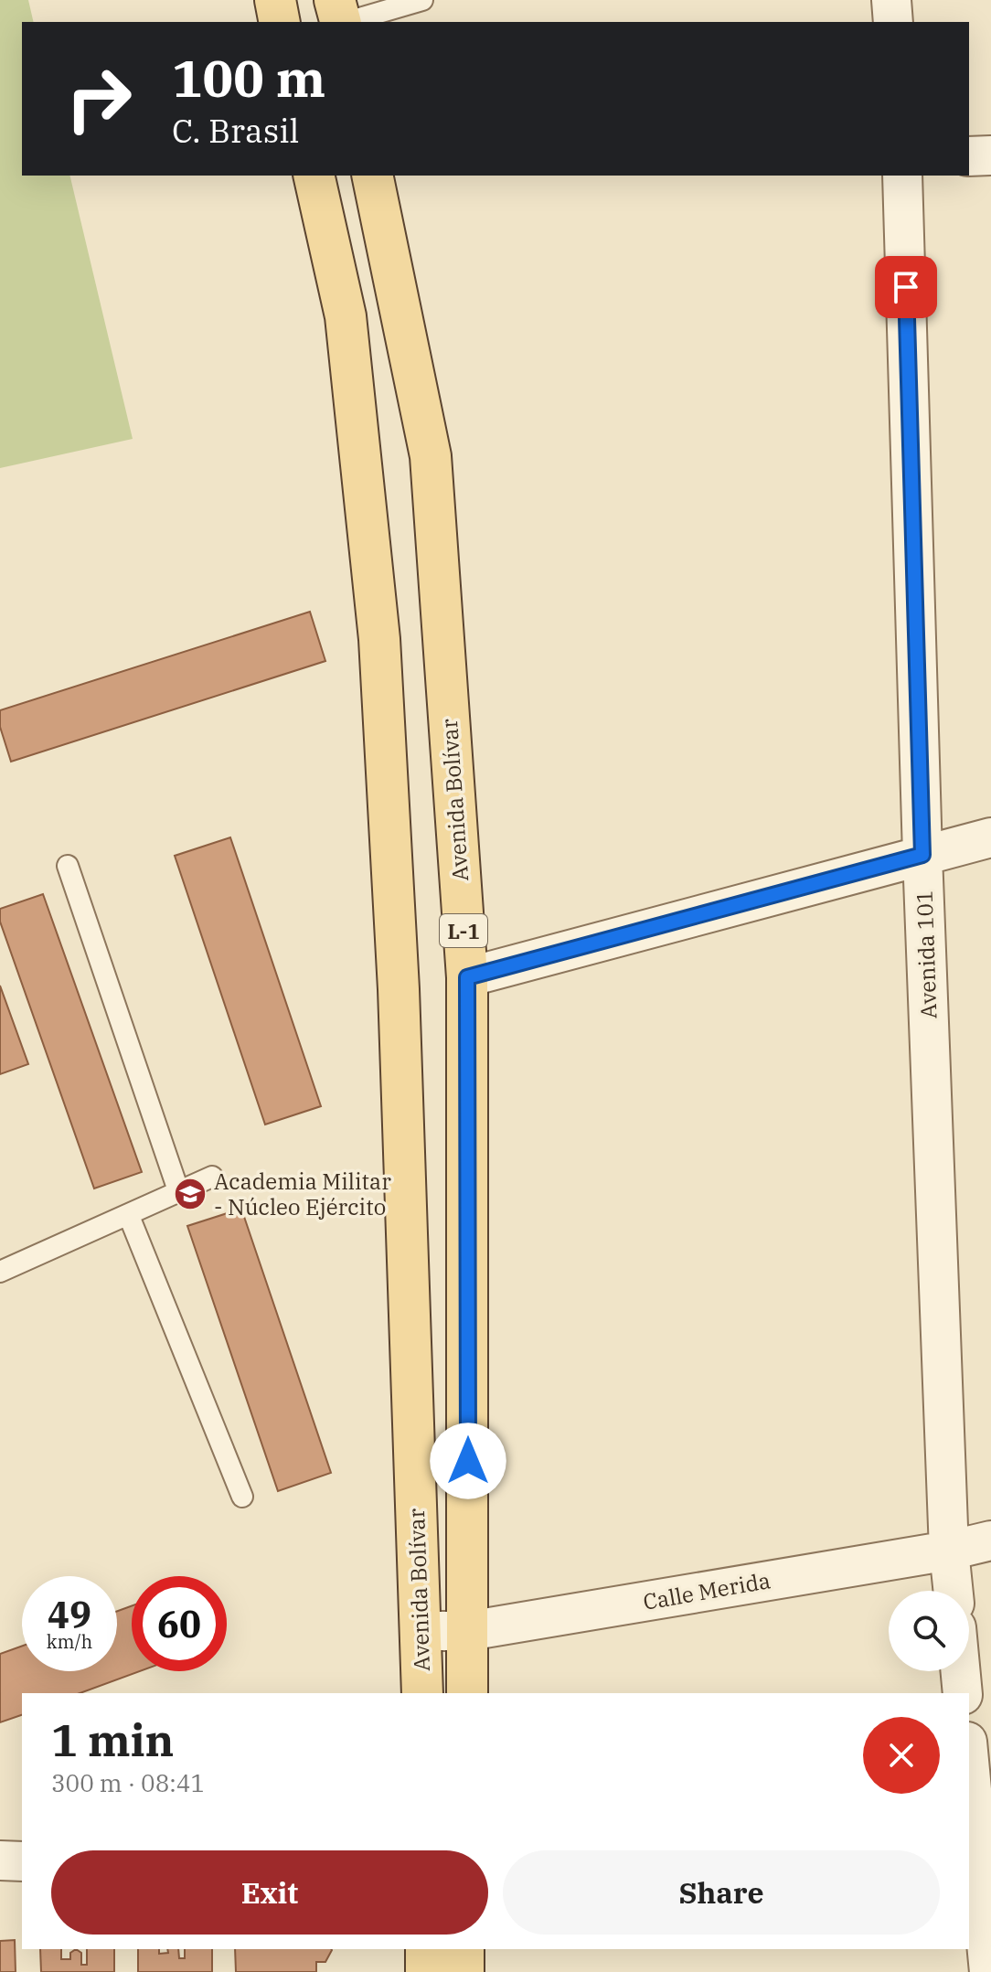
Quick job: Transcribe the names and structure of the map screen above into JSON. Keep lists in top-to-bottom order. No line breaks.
{"streets":{"main road":["Avenida Bolívar","L-1"],"street":["Avenida 101","Calle Merida"]},"crossings":[["Avenida Bolívar","Calle Merida"],["Avenida 101","Calle Merida"]],"places":{"school or university":["Academia Militar - Núcleo Ejército"]},"page":{"turn":["100 m","C. Brasil"],"speed":"49 km/h","limit":"60","heading":["1 min","300 m · 08:41"],"buttons":["Exit","Share"]}}
